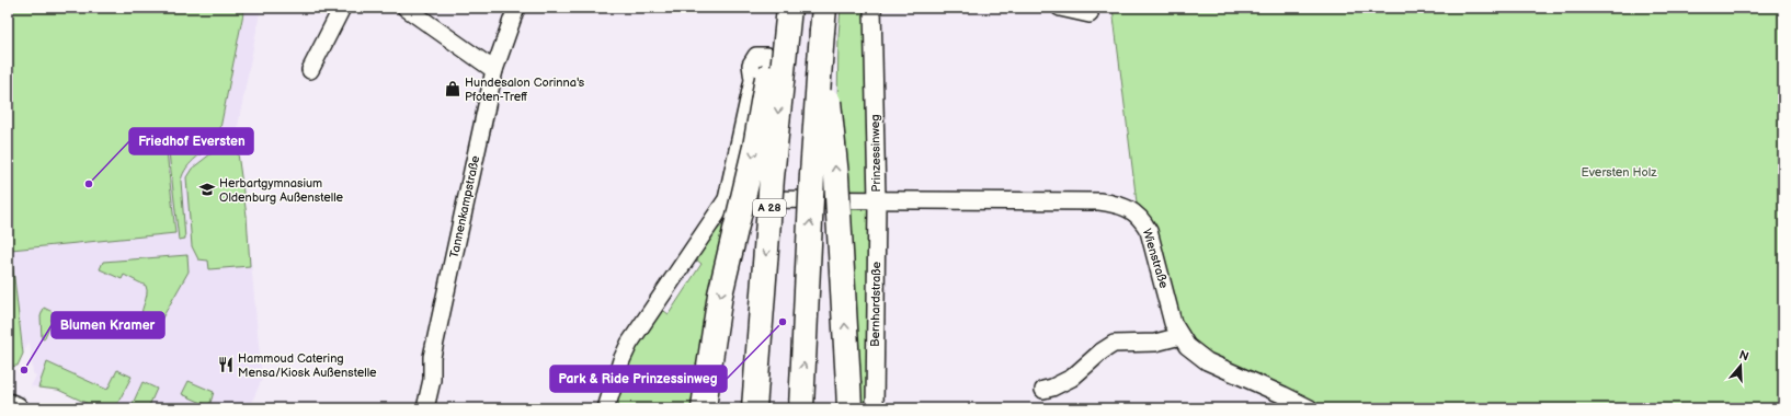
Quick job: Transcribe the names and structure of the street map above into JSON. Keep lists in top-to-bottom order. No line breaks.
{"streets":{"highway":["A 28"],"street":["Prinzessinweg","Tannenkampstraße","Wienstraße","Bernhardstraße"]},"crossings":[["Prinzessinweg","Wienstraße"],["Prinzessinweg","Bernhardstraße"],["Wienstraße","Bernhardstraße"]],"parks":["Eversten Holz"],"places":{"shop":["Hundesalon Corinna's Pfoten-Treff"],"other":["Friedhof Eversten","Park & Ride Prinzessinweg","Blumen Kramer"],"school or university":["Herbartgymnasium Oldenburg Außenstelle"],"restaurant":["Hammoud Catering Mensa/Kiosk Außenstelle"]},"north":"top"}
